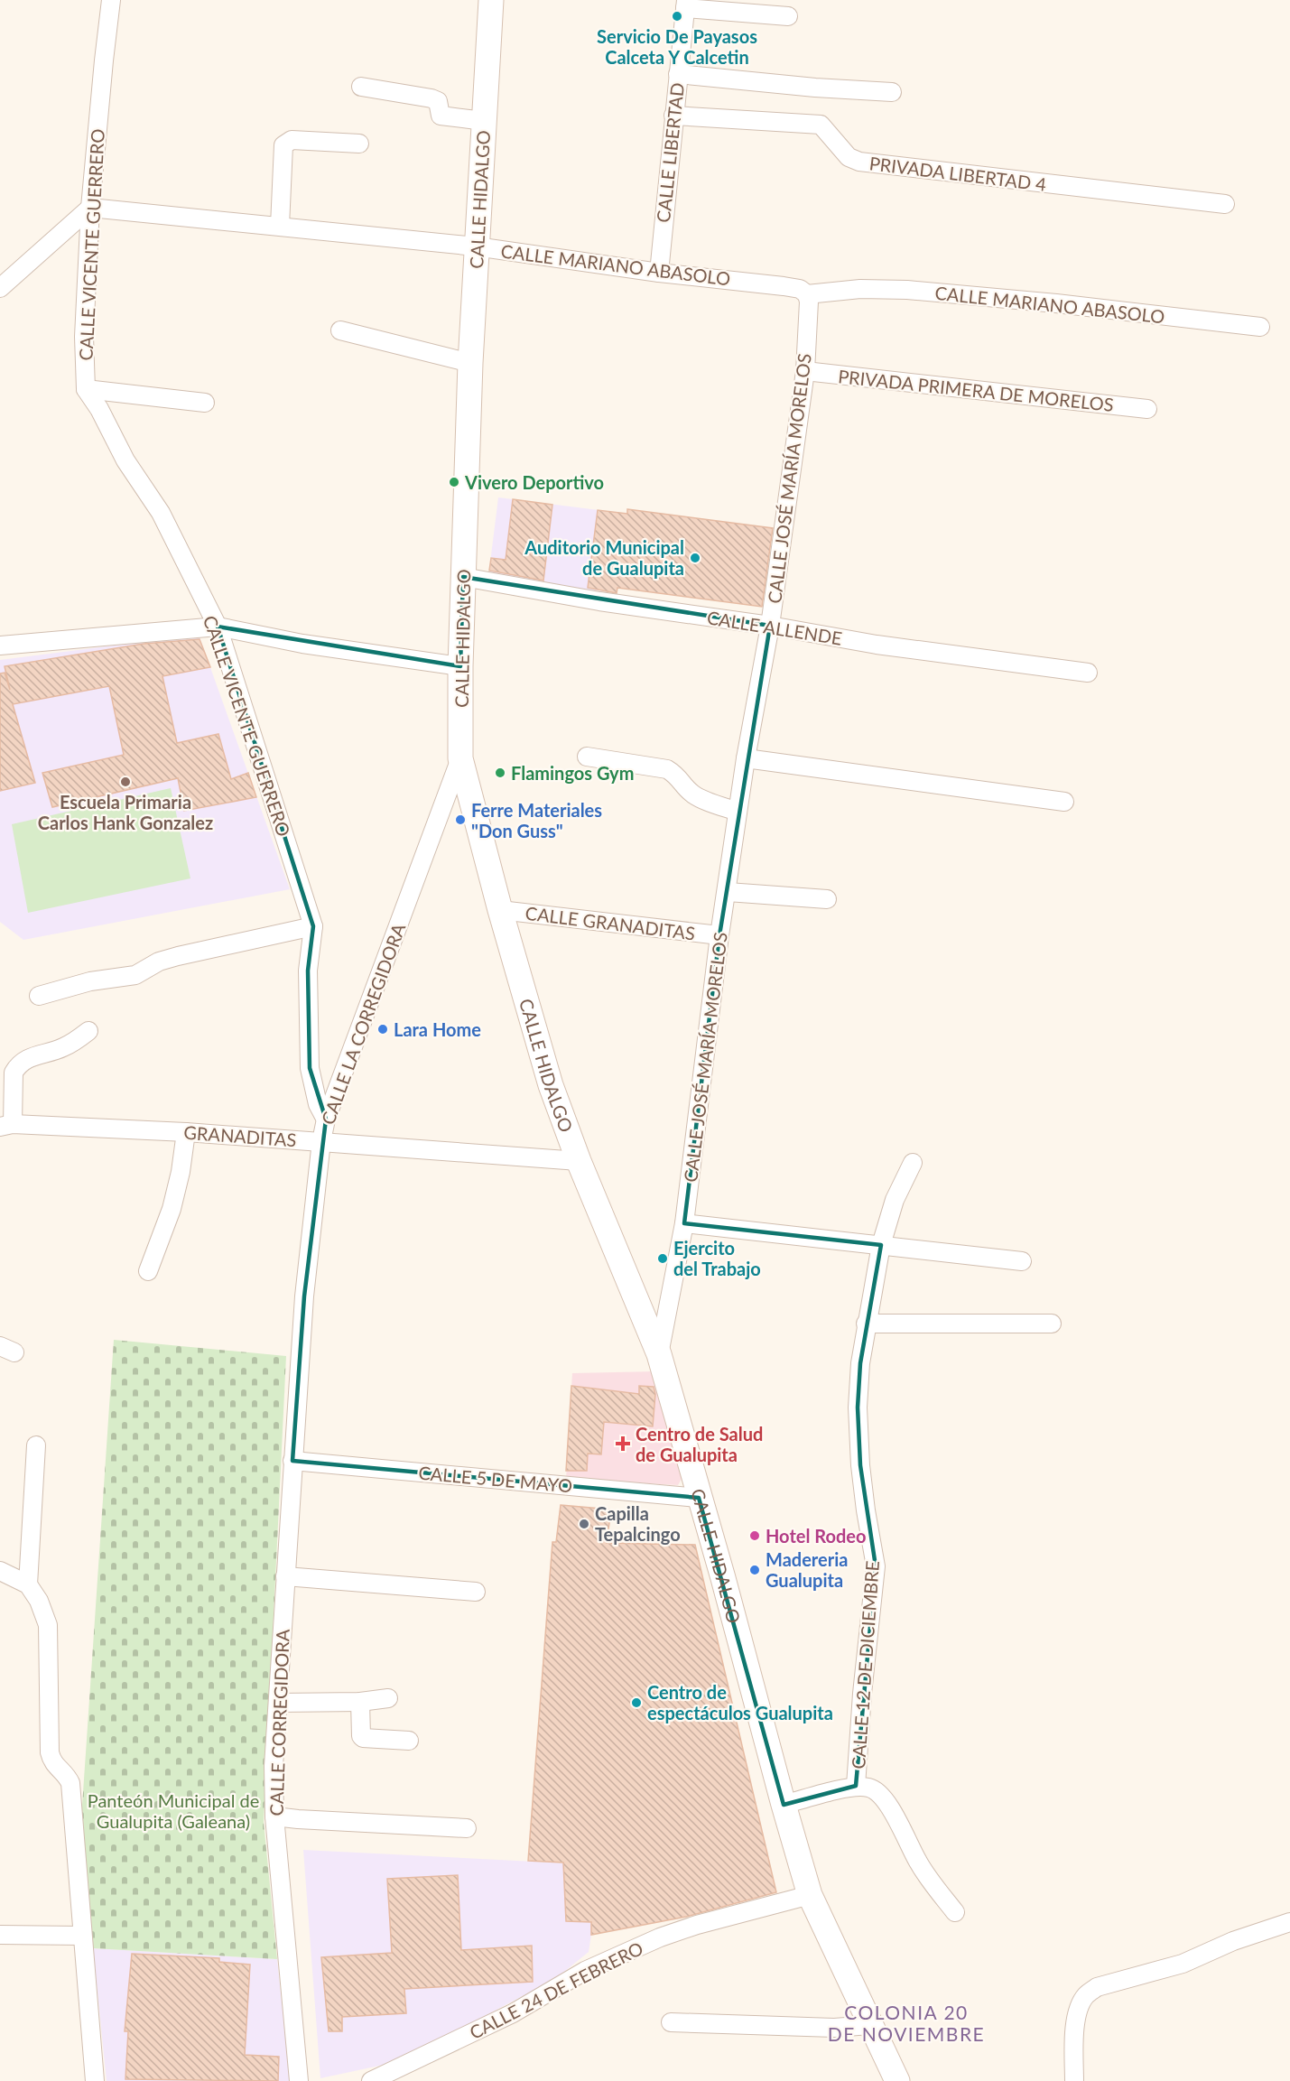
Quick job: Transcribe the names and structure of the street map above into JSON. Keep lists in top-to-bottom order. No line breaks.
{"streets":{"main road":["CALLE HIDALGO"],"street":["CALLE LIBERTAD","PRIVADA LIBERTAD 4","CALLE VICENTE GUERRERO","CALLE MARIANO ABASOLO","PRIVADA PRIMERA DE MORELOS","CALLE JOSÉ MARÍA MORELOS","CALLE ALLENDE","CALLE GRANADITAS","CALLE LA CORREGIDORA","GRANADITAS","CALLE 5 DE MAYO","CALLE 12 DE DICIEMBRE","CALLE CORREGIDORA","CALLE 24 DE FEBRERO"]},"crossings":[["CALLE LIBERTAD","PRIVADA LIBERTAD 4"],["CALLE LIBERTAD","CALLE MARIANO ABASOLO"],["CALLE HIDALGO","CALLE MARIANO ABASOLO"],["CALLE HIDALGO","CALLE JOSÉ MARÍA MORELOS"],["CALLE HIDALGO","CALLE ALLENDE"],["CALLE HIDALGO","CALLE GRANADITAS"],["CALLE HIDALGO","CALLE LA CORREGIDORA"],["CALLE HIDALGO","GRANADITAS"],["CALLE HIDALGO","CALLE 5 DE MAYO"],["CALLE HIDALGO","CALLE 24 DE FEBRERO"],["CALLE VICENTE GUERRERO","CALLE MARIANO ABASOLO"],["CALLE VICENTE GUERRERO","CALLE LA CORREGIDORA"],["CALLE MARIANO ABASOLO","CALLE JOSÉ MARÍA MORELOS"],["PRIVADA PRIMERA DE MORELOS","CALLE JOSÉ MARÍA MORELOS"],["CALLE JOSÉ MARÍA MORELOS","CALLE ALLENDE"],["CALLE JOSÉ MARÍA MORELOS","CALLE GRANADITAS"],["CALLE LA CORREGIDORA","GRANADITAS"],["CALLE LA CORREGIDORA","CALLE 5 DE MAYO"],["CALLE LA CORREGIDORA","CALLE CORREGIDORA"],["CALLE 5 DE MAYO","CALLE CORREGIDORA"]],"districts":["COLONIA 20 DE NOVIEMBRE"],"parks":["Panteón Municipal de Gualupita (Galeana)"],"places":{"other":["Servicio De Payasos Calceta Y Calcetin","Vivero Deportivo","Auditorio Municipal de Gualupita","Flamingos Gym","Escuela Primaria Carlos Hank Gonzalez","Ferre Materiales \"Don Guss\"","Lara Home","Ejercito del Trabajo","Capilla Tepalcingo","Hotel Rodeo","Madereria Gualupita","Centro de espectáculos Gualupita"],"health":["Centro de Salud de Gualupita"]}}
